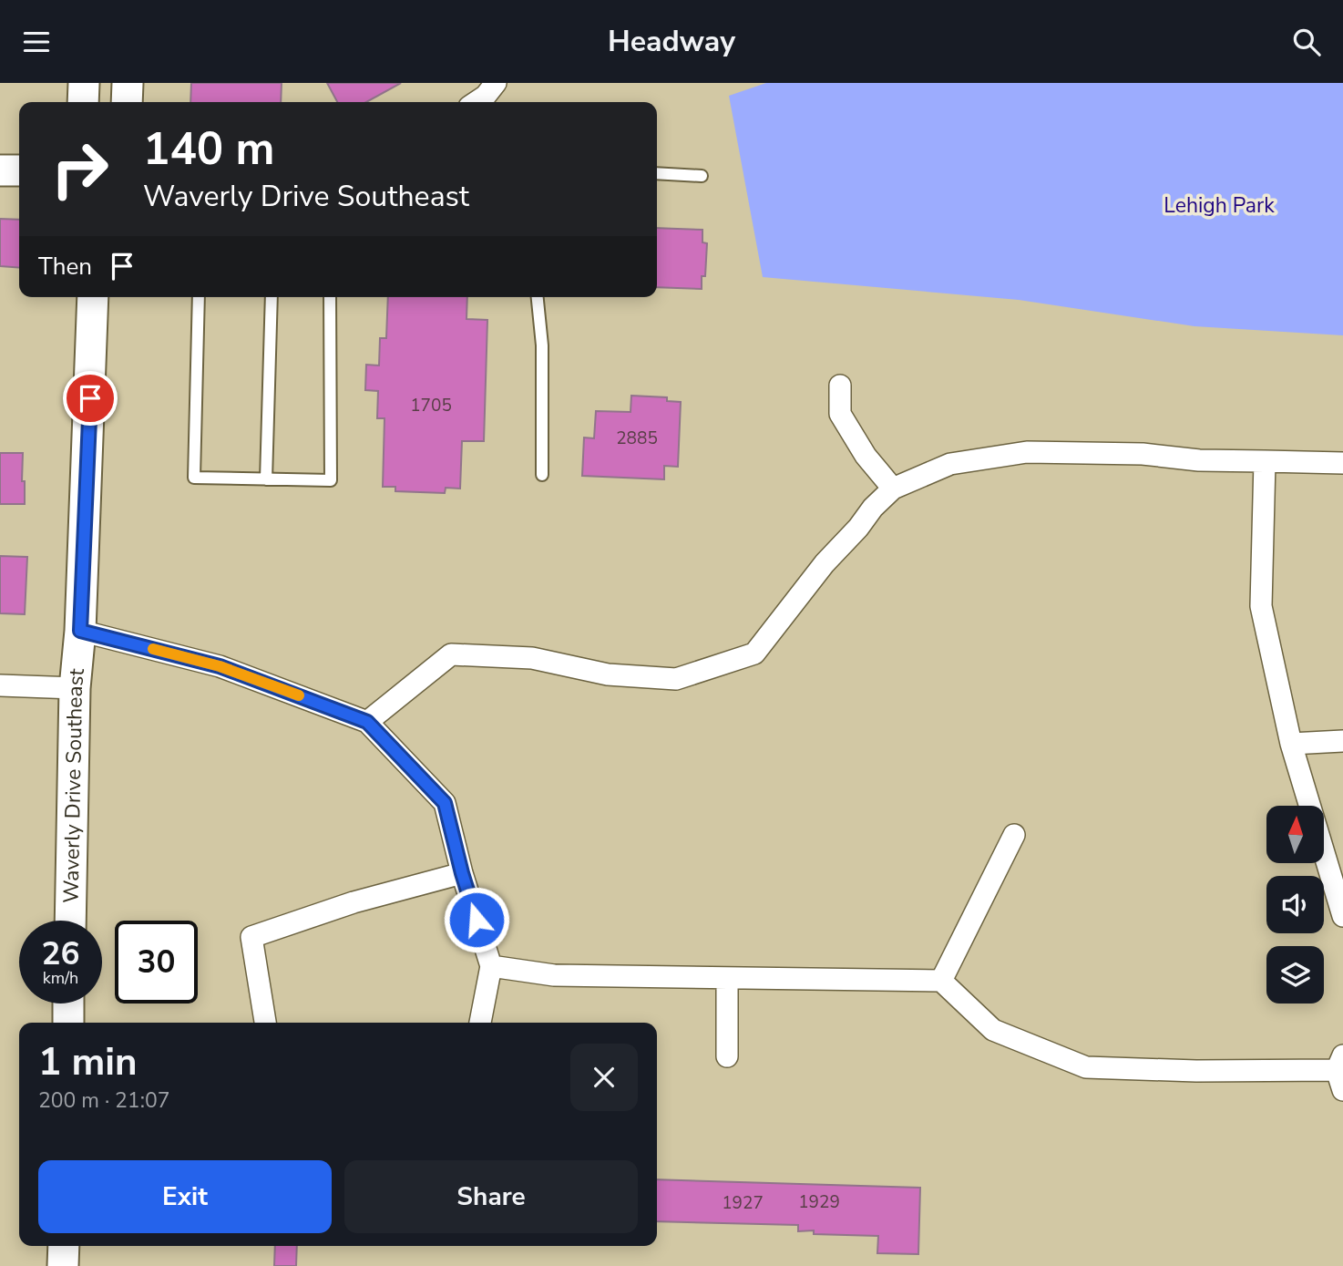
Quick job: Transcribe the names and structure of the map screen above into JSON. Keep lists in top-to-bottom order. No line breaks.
{"streets":{"main road":["Waverly Drive Southeast"]},"parks":["Lehigh Park"],"house_numbers":["1705","2885","1929","1927"],"north":"top","page":{"header":"Headway","turn":["140 m","Waverly Drive Southeast"],"then":"Then","speed":"26 km/h","limit":"30","heading":["1 min","200 m · 21:07"],"buttons":["Exit","Share"]}}
